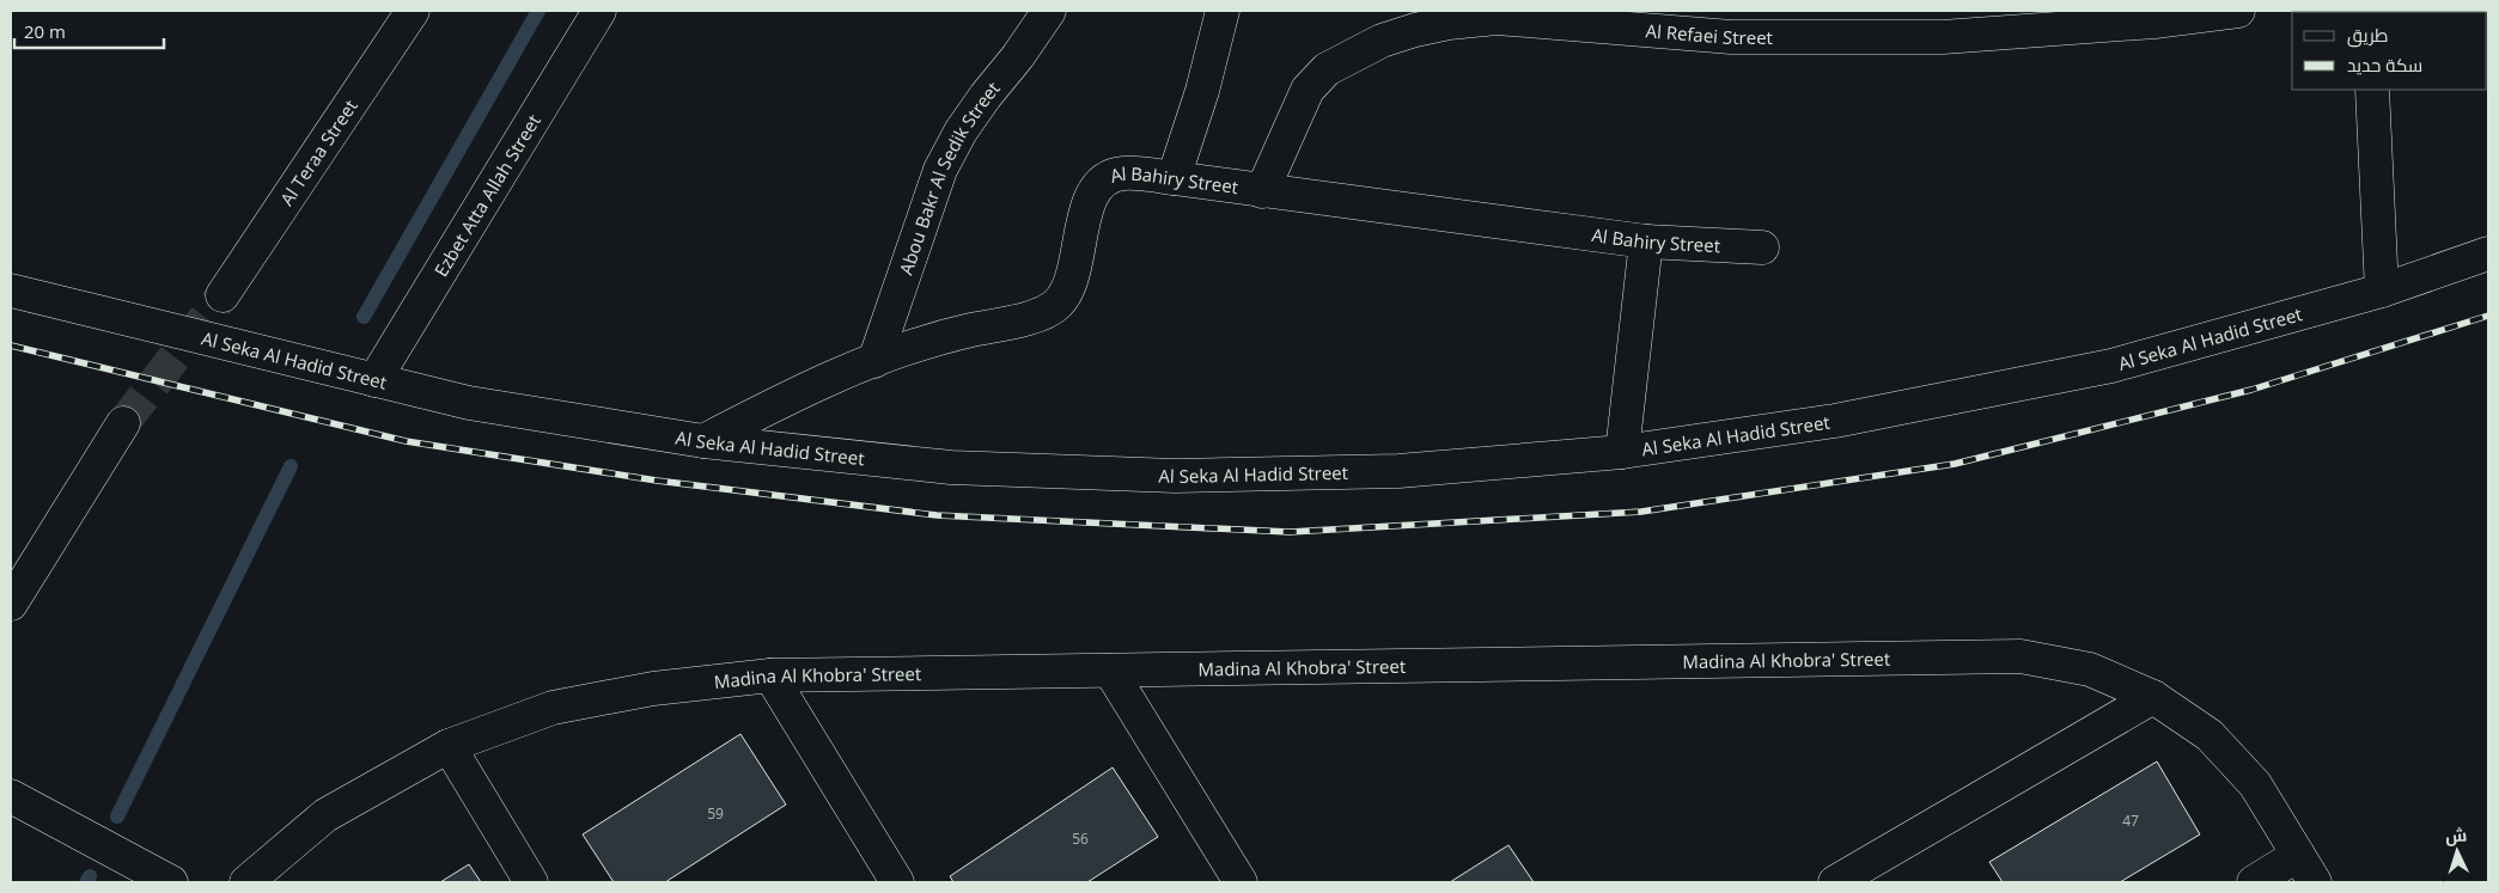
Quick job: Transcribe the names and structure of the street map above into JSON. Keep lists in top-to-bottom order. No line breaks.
{"streets":{"street":["Al Refaei Street","Al Teraa Street","Abou Bakr Al Sedik Street","Al Bahiry Street","Ezbet Atta Allah Street","Al Seka Al Hadid Street","Madina Al Khobra' Street"]},"crossings":[["Al Refaei Street","Al Bahiry Street"],["Abou Bakr Al Sedik Street","Al Bahiry Street"],["Al Bahiry Street","Al Seka Al Hadid Street"],["Ezbet Atta Allah Street","Al Seka Al Hadid Street"]],"house_numbers":["59","47","56"],"legend":["طريق","سكة حديد"],"scale_bar":"20 m","north":"top"}
